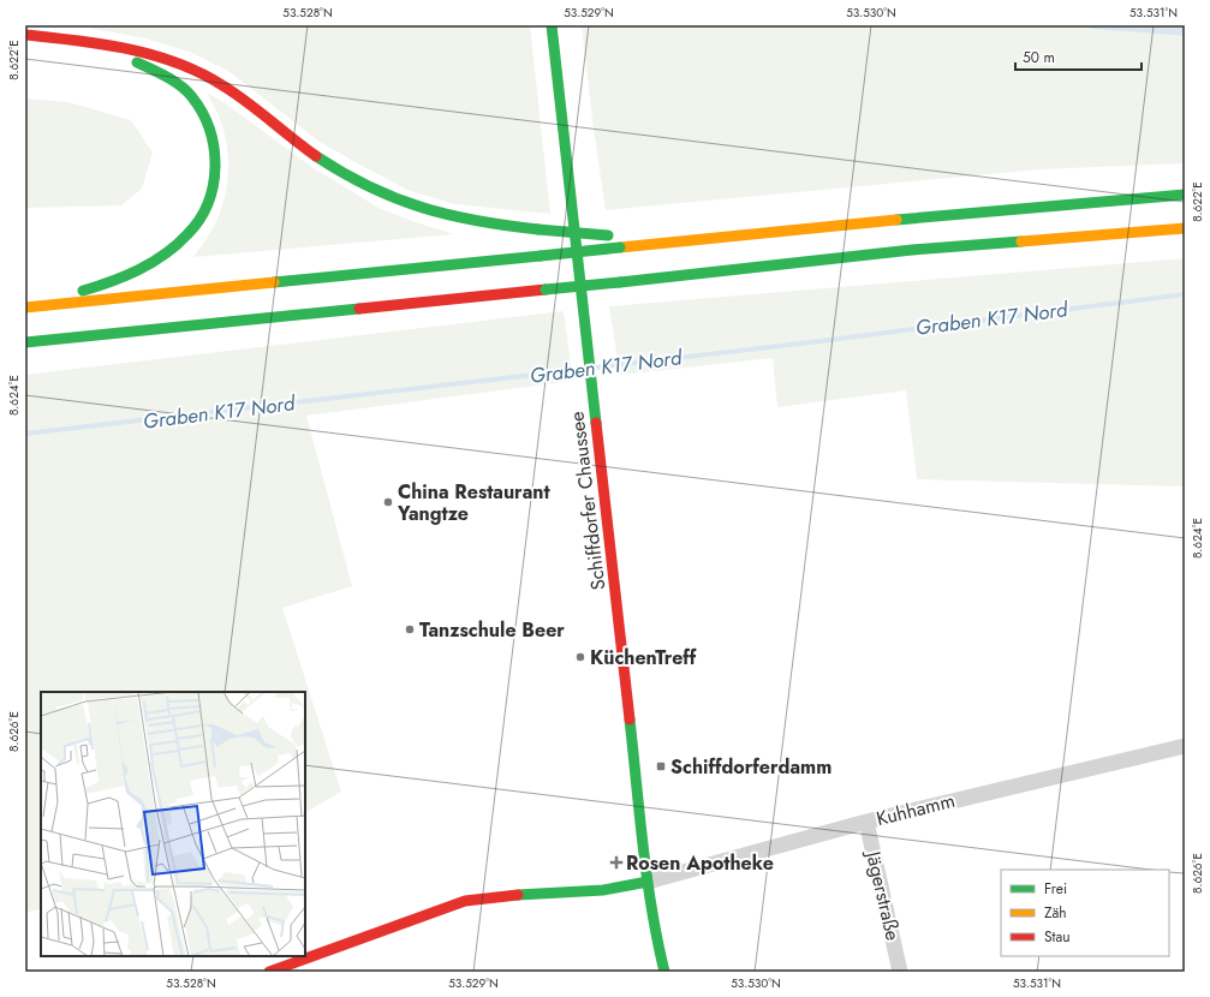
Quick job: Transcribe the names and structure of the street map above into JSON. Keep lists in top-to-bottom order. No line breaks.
{"streets":{"main road":["Schiffdorfer Chaussee"],"street":["Kuhhamm","Jägerstraße"]},"crossings":[["Schiffdorfer Chaussee","Kuhhamm"],["Kuhhamm","Jägerstraße"]],"water":["Graben K17 Nord"],"places":{"other":["China Restaurant Yangtze","Tanzschule Beer","KüchenTreff"],"transit":["Schiffdorferdamm"],"health":["Rosen Apotheke"]},"legend":["Frei","Zäh","Stau"],"scale_bar":"50 m","coordinates":["53.528°N","53.529°N","53.530°N","53.531°N","8.622°E","8.624°E","8.626°E"]}
